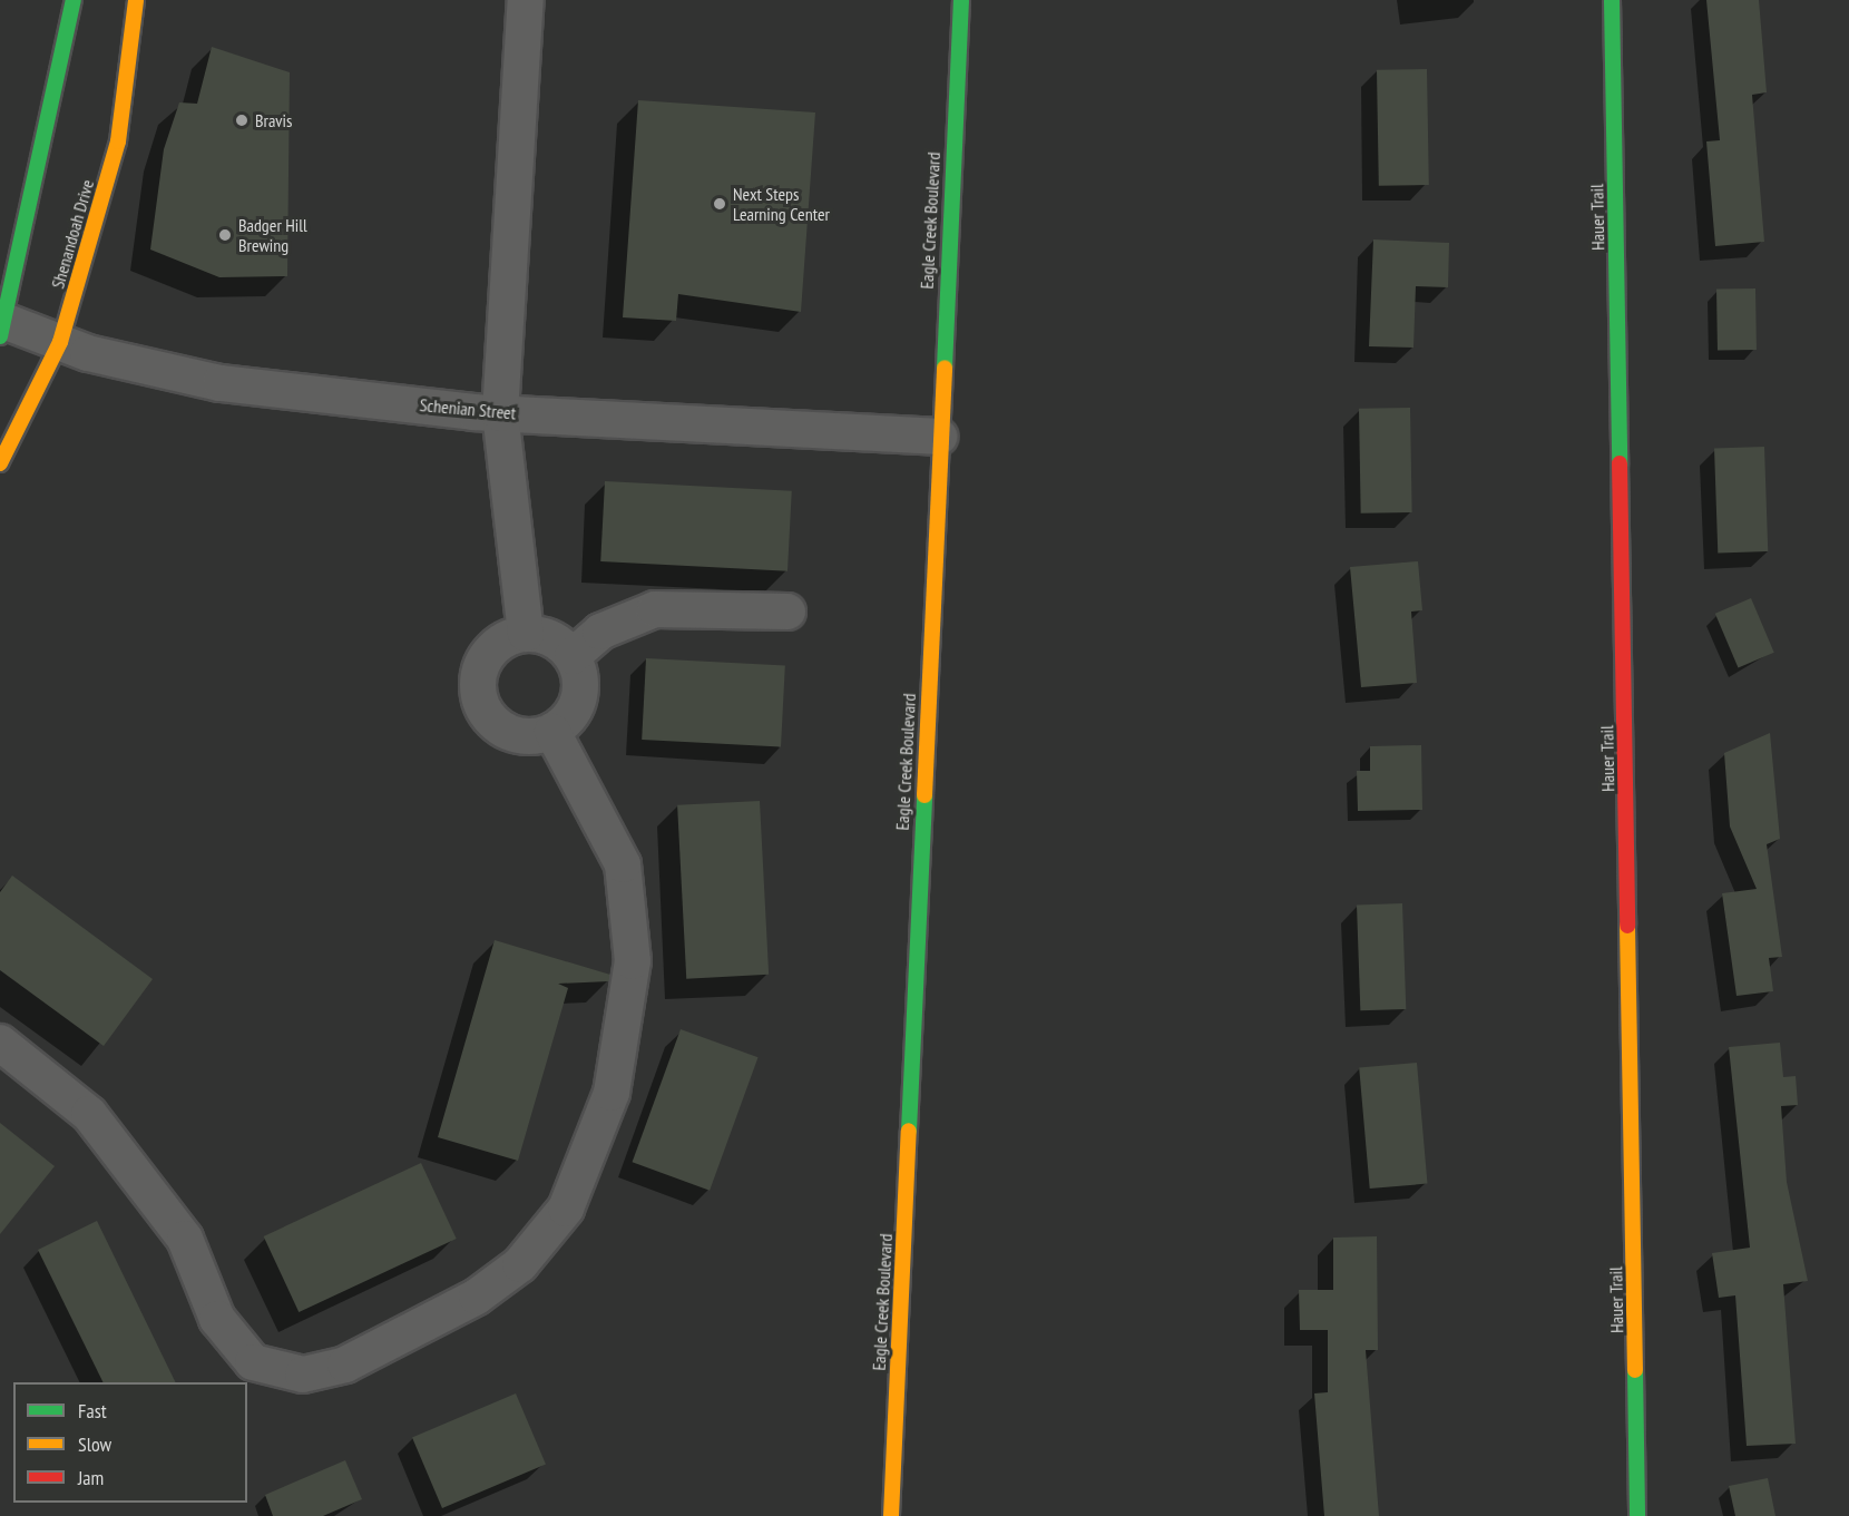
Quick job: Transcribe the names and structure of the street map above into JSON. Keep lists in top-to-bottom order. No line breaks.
{"streets":{"street":["Hauer Trail","Eagle Creek Boulevard","Shenandoah Drive","Schenian Street"]},"crossings":[["Eagle Creek Boulevard","Schenian Street"],["Shenandoah Drive","Schenian Street"]],"places":["Bravis","Next Steps Learning Center","Badger Hill Brewing"],"legend":["Fast","Slow","Jam"]}
